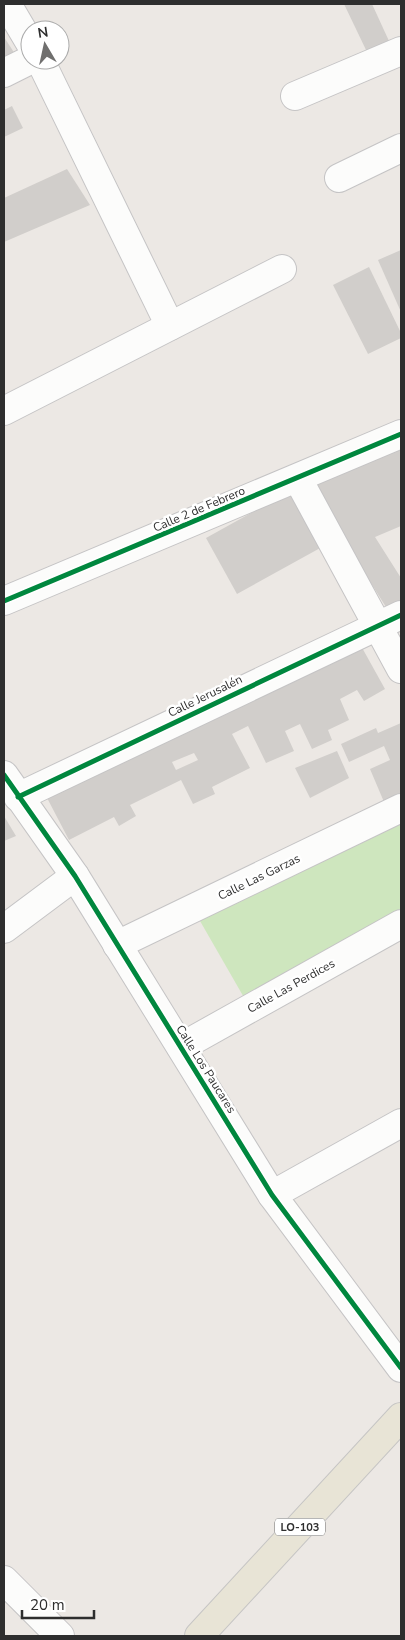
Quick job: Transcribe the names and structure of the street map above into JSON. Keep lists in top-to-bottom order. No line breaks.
{"streets":{"main road":["LO-103"],"street":["Calle 2 de Febrero","Calle Jerusalén","Calle Las Garzas","Calle Las Perdices","Calle Los Paucares"]},"crossings":[["Calle Jerusalén","Calle Los Paucares"],["Calle Las Garzas","Calle Los Paucares"],["Calle Las Perdices","Calle Los Paucares"]],"scale_bar":"20 m","north":"top"}
